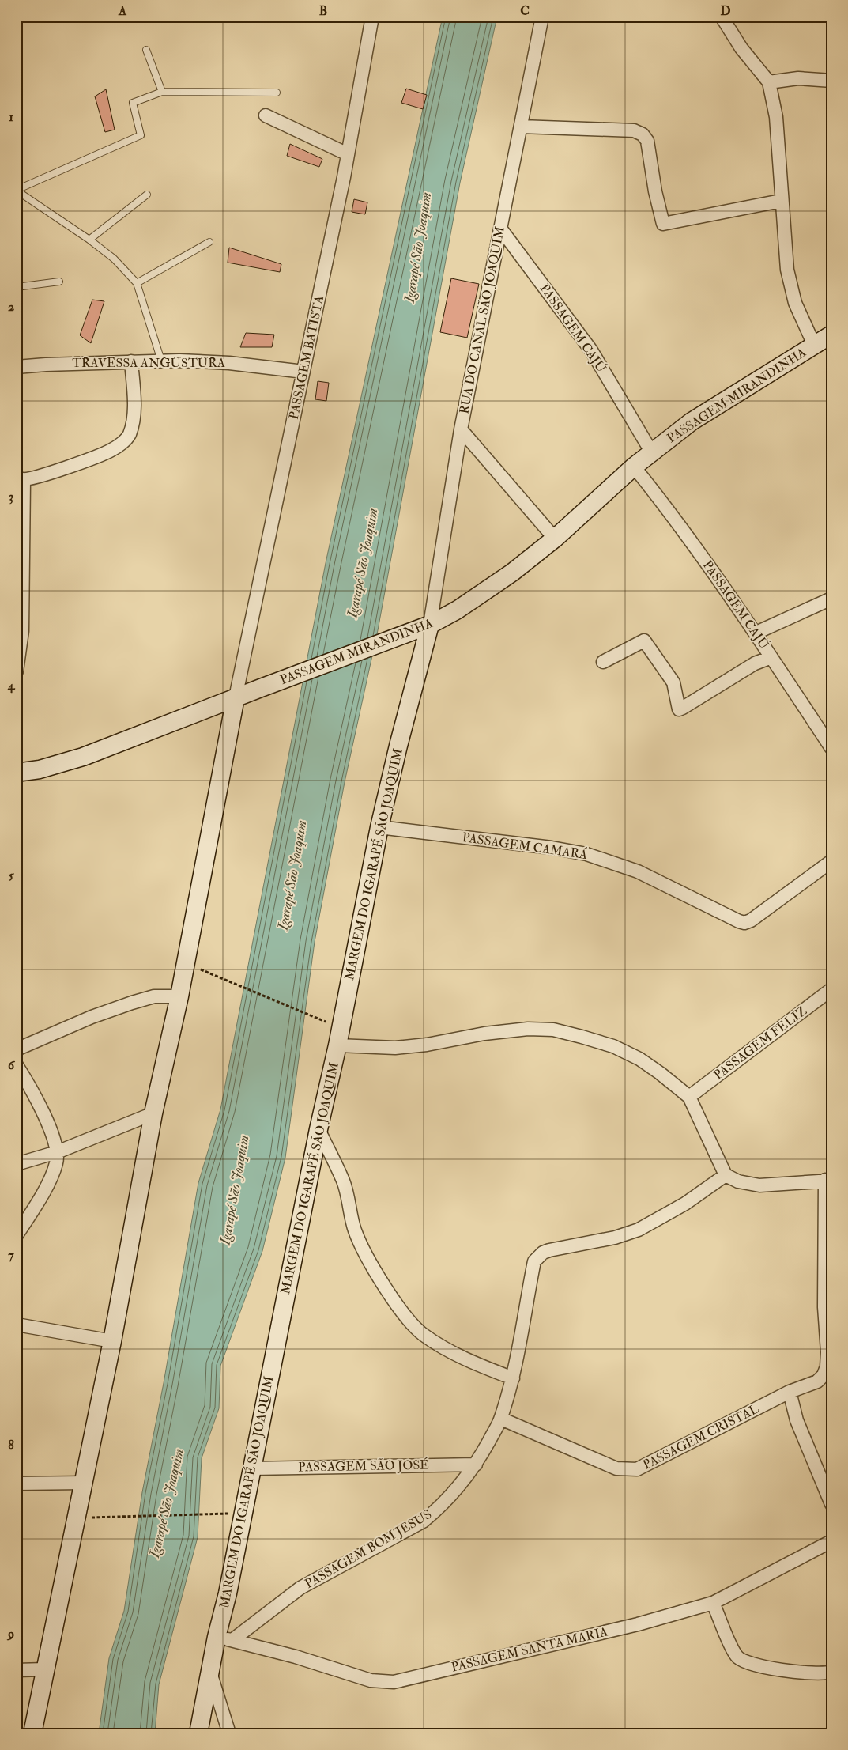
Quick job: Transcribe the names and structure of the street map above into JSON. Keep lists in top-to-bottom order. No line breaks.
{"streets":{"street":["RUA DO CANAL SÃO JOAQUIM","PASSAGEM CAJÚ","PASSAGEM BATISTA","TRAVESSA ANGUSTURA","PASSAGEM MIRANDINHA","PASSAGEM CAMARÁ","MARGEM DO IGARAPÉ SÃO JOAQUIM","PASSAGEM FELIZ","PASSAGEM CRISTAL","PASSAGEM SÃO JOSÉ","PASSAGEM BOM JESUS","PASSAGEM SANTA MARIA"]},"crossings":[["RUA DO CANAL SÃO JOAQUIM","PASSAGEM CAJÚ"],["RUA DO CANAL SÃO JOAQUIM","PASSAGEM MIRANDINHA"],["RUA DO CANAL SÃO JOAQUIM","MARGEM DO IGARAPÉ SÃO JOAQUIM"],["PASSAGEM CAJÚ","PASSAGEM MIRANDINHA"],["PASSAGEM BATISTA","TRAVESSA ANGUSTURA"],["PASSAGEM BATISTA","PASSAGEM MIRANDINHA"],["PASSAGEM MIRANDINHA","MARGEM DO IGARAPÉ SÃO JOAQUIM"],["PASSAGEM CAMARÁ","MARGEM DO IGARAPÉ SÃO JOAQUIM"],["MARGEM DO IGARAPÉ SÃO JOAQUIM","PASSAGEM SÃO JOSÉ"],["MARGEM DO IGARAPÉ SÃO JOAQUIM","PASSAGEM BOM JESUS"],["MARGEM DO IGARAPÉ SÃO JOAQUIM","PASSAGEM SANTA MARIA"],["PASSAGEM CRISTAL","PASSAGEM BOM JESUS"],["PASSAGEM SÃO JOSÉ","PASSAGEM BOM JESUS"],["PASSAGEM BOM JESUS","PASSAGEM SANTA MARIA"]],"water":["Igarapé São Joaquim"],"grid":{"columns":["A","B","C","D"],"rows":["1","2","3","4","5","6","7","8","9"]}}
